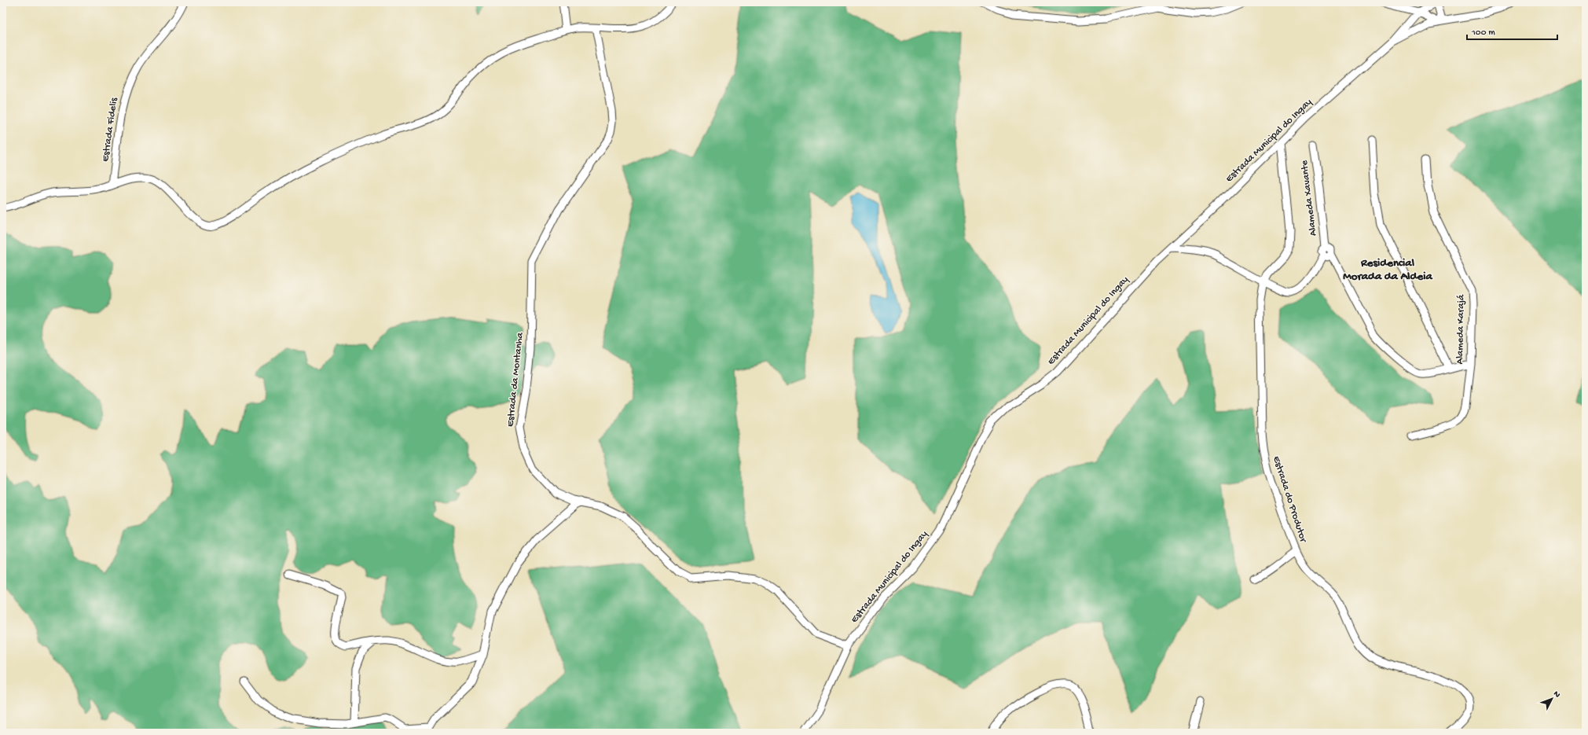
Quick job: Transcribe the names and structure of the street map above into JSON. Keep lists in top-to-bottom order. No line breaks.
{"streets":{"street":["Estrada Fidelis","Estrada Municipal do Ingay","Alameda Xavante","Alameda Karajá","Estrada da Montanha","Estrada do Produtor"]},"crossings":[["Estrada Municipal do Ingay","Estrada da Montanha"],["Estrada Municipal do Ingay","Estrada do Produtor"]],"districts":["Residencial Morada da Aldeia"],"scale_bar":"100 m","north":"top right"}
